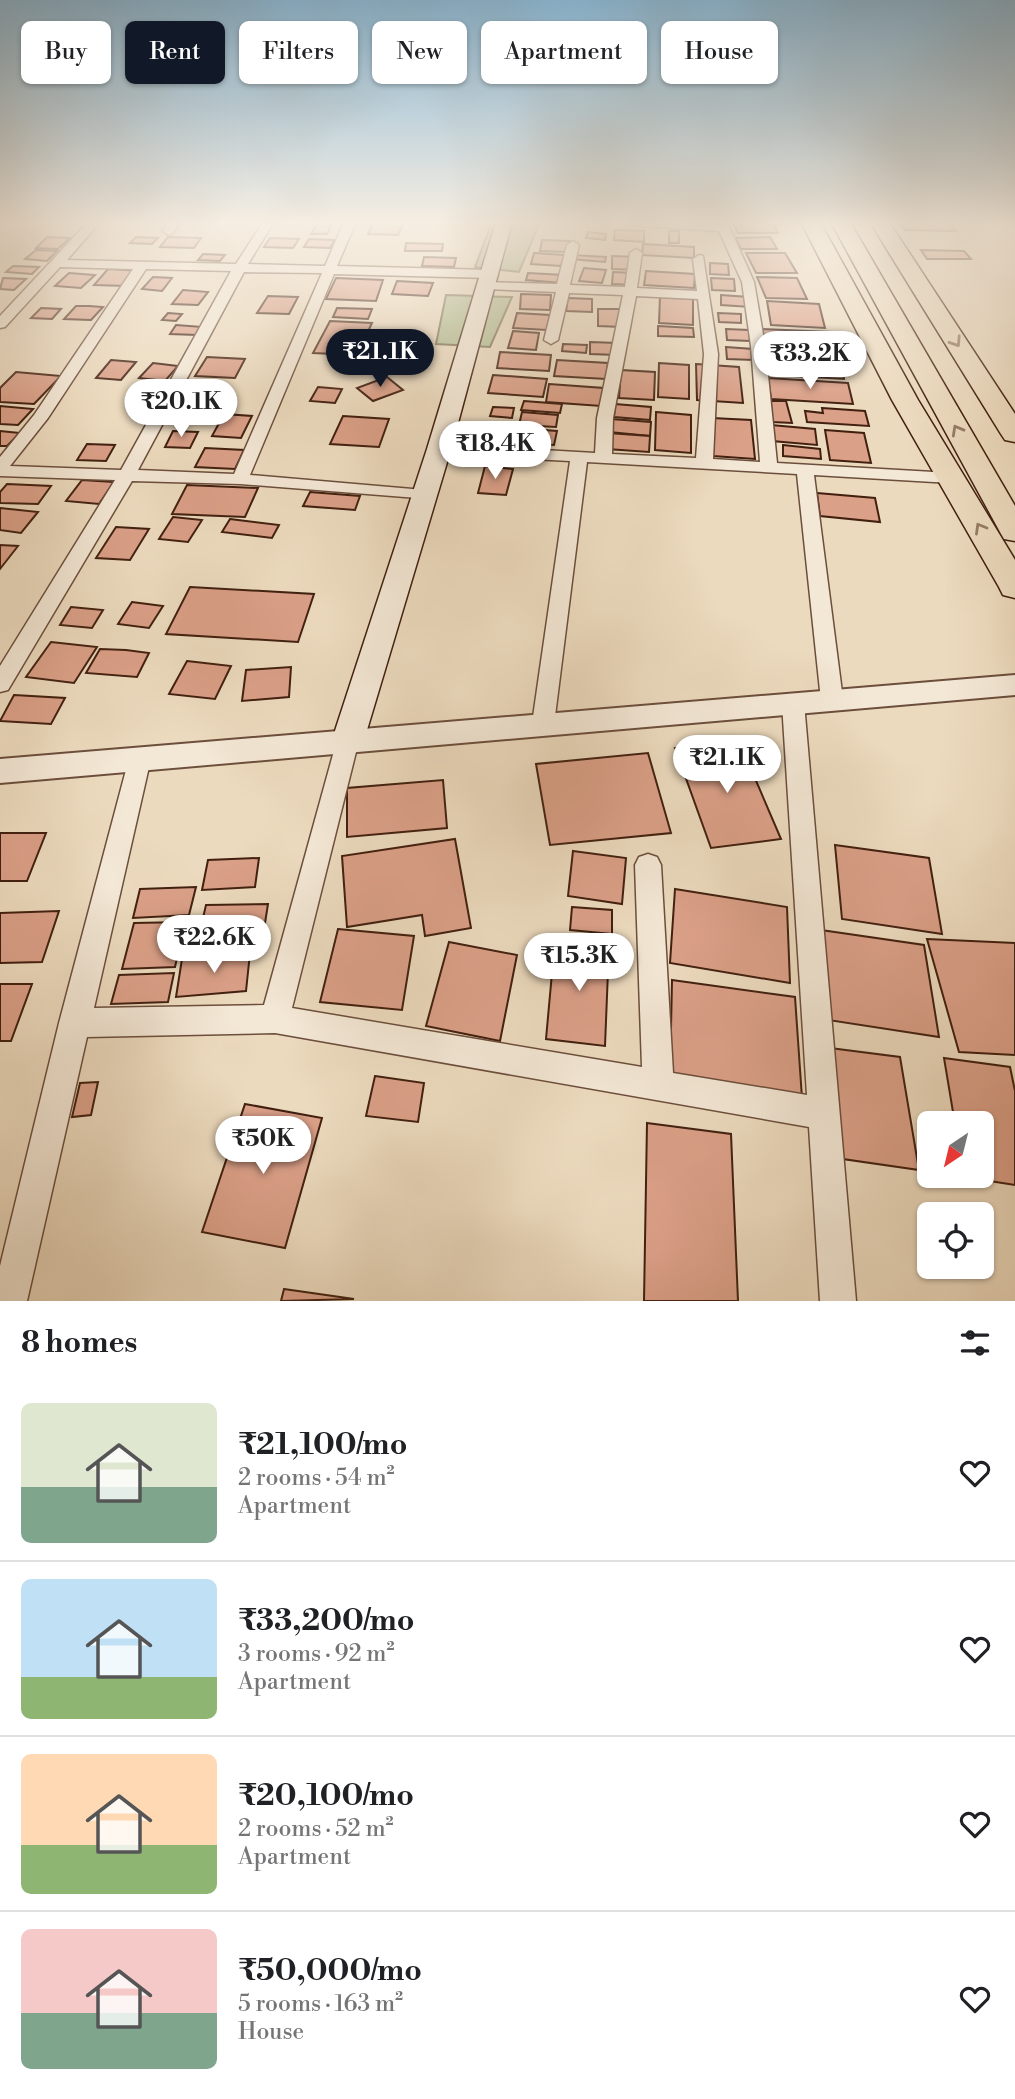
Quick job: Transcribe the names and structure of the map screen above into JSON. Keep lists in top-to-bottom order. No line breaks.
{"north":"bottom left","page":{"chip":["Buy","Rent","Filters","New","Apartment","House"],"price":["₹21.1K","₹33.2K","₹20.1K","₹18.4K","₹21.1K","₹22.6K","₹15.3K","₹50K"],"heading":"8 homes","list":[{"name":"₹21,100/mo","note":"2 rooms · 54 m² · Apartment"},{"name":"₹33,200/mo","note":"3 rooms · 92 m² · Apartment"},{"name":"₹20,100/mo","note":"2 rooms · 52 m² · Apartment"},{"name":"₹50,000/mo","note":"5 rooms · 163 m² · House"}]}}
